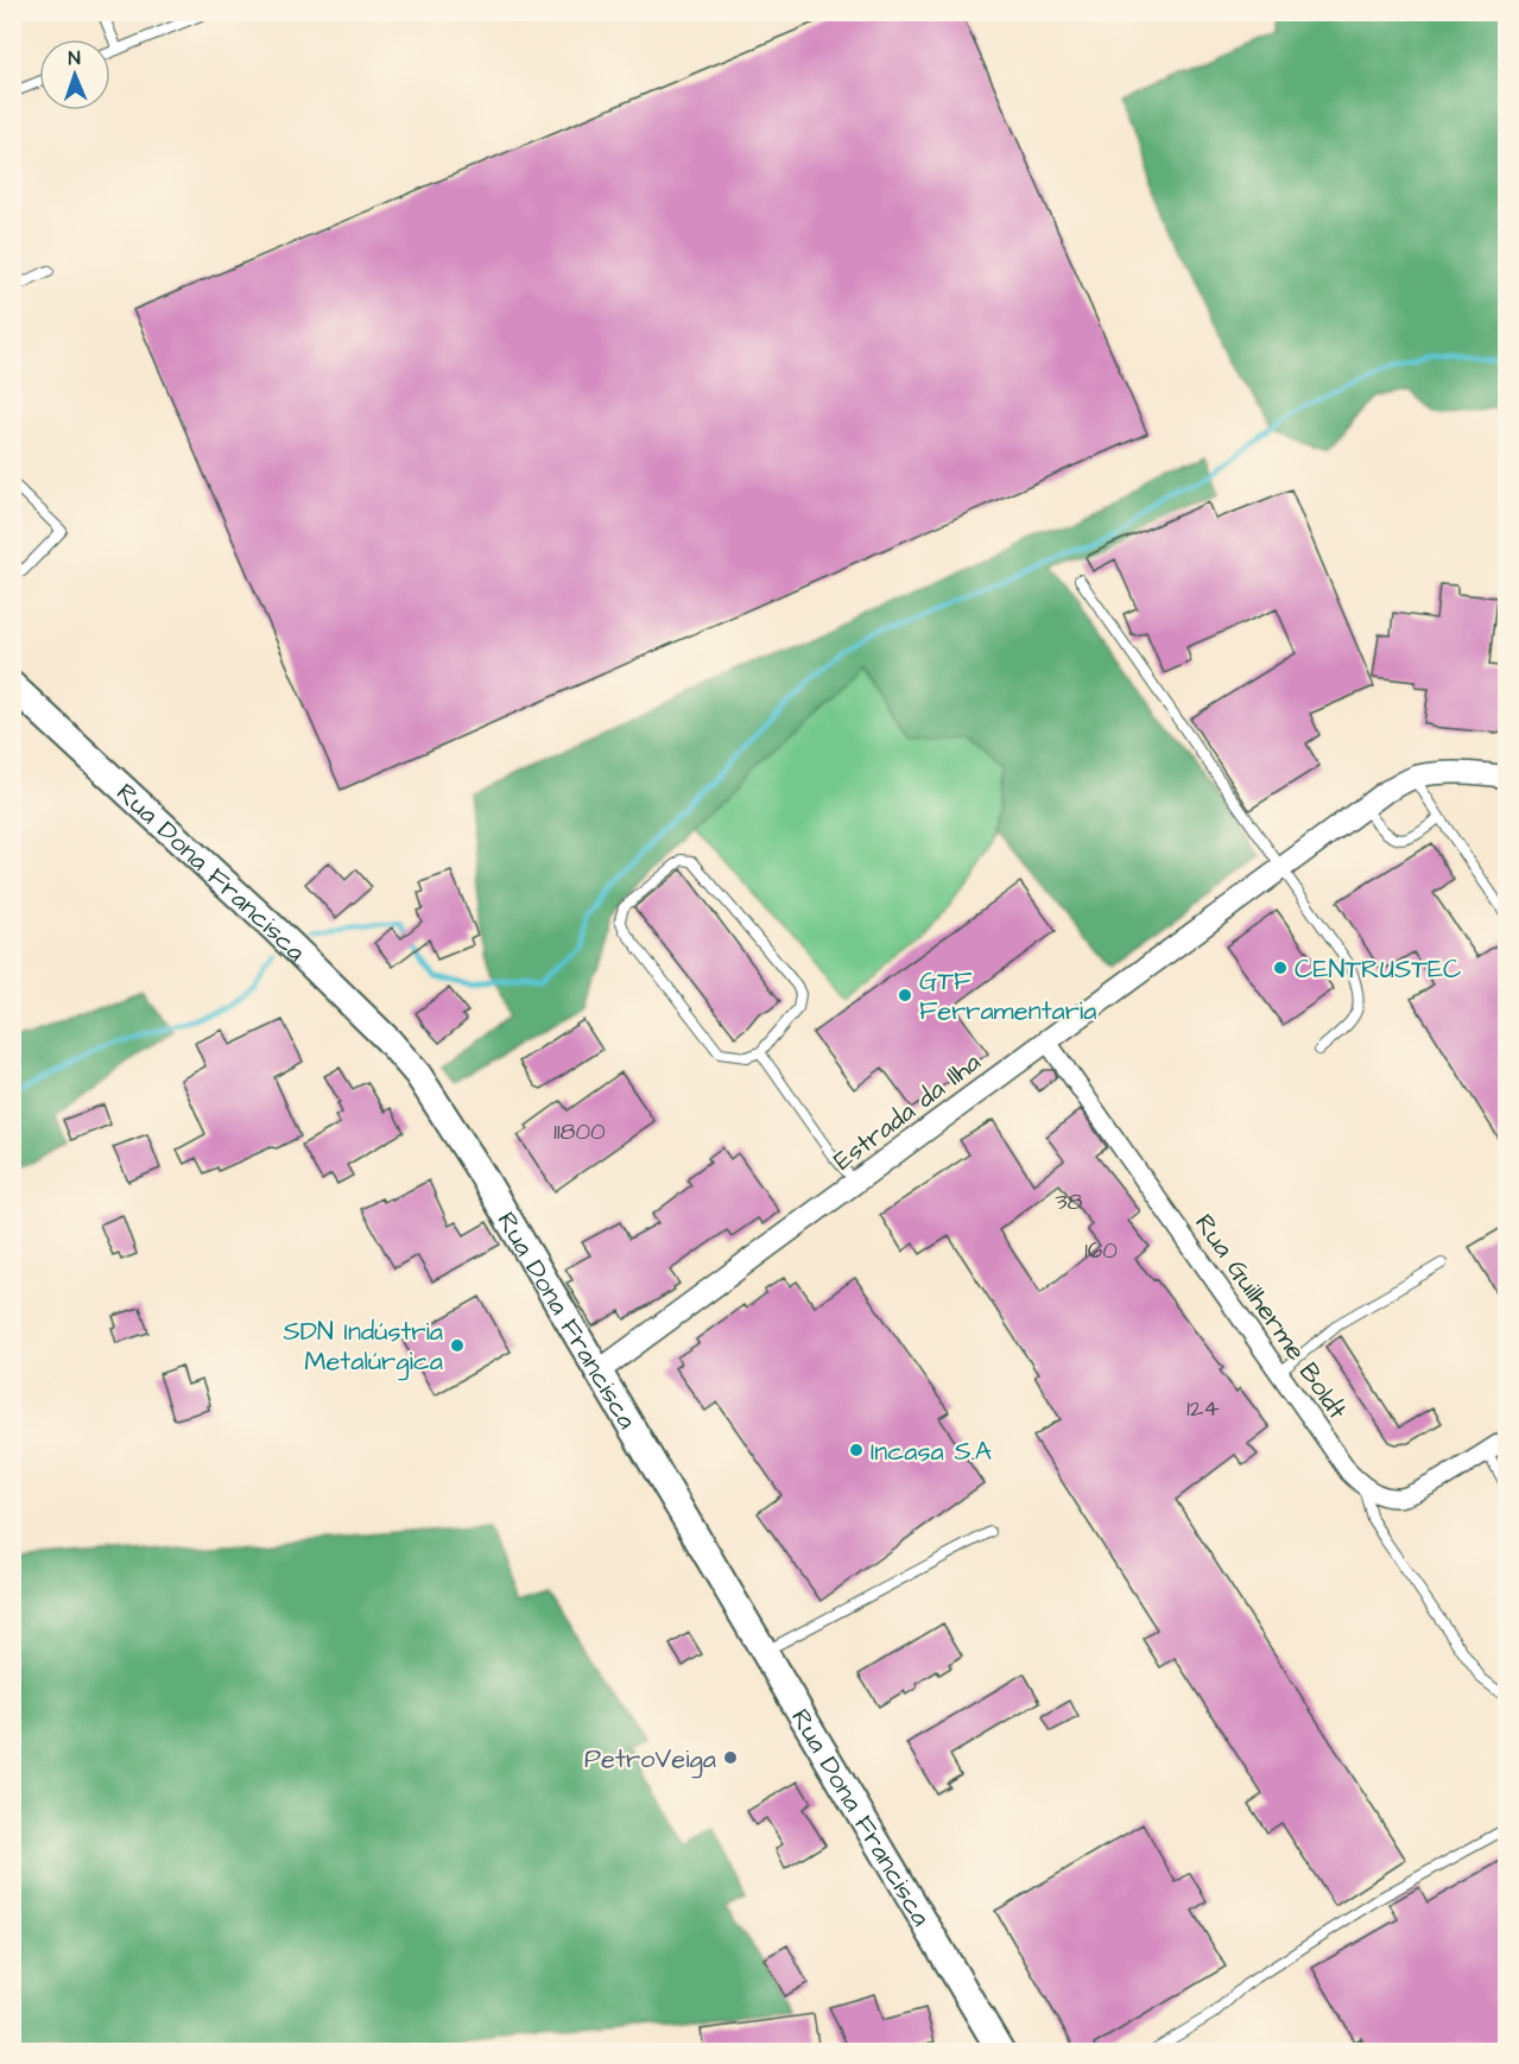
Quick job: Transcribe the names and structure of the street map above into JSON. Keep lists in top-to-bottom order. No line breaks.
{"streets":{"main road":["Rua Dona Francisca"],"street":["Estrada da Ilha","Rua Guilherme Boldt"]},"crossings":[["Rua Dona Francisca","Estrada da Ilha"],["Estrada da Ilha","Rua Guilherme Boldt"]],"places":["CENTRUSTEC","GTF Ferramentaria","SDN Indústria Metalúrgica","Incasa S.A","PetroVeiga"],"house_numbers":["11800","38","160","124"],"north":"top"}
